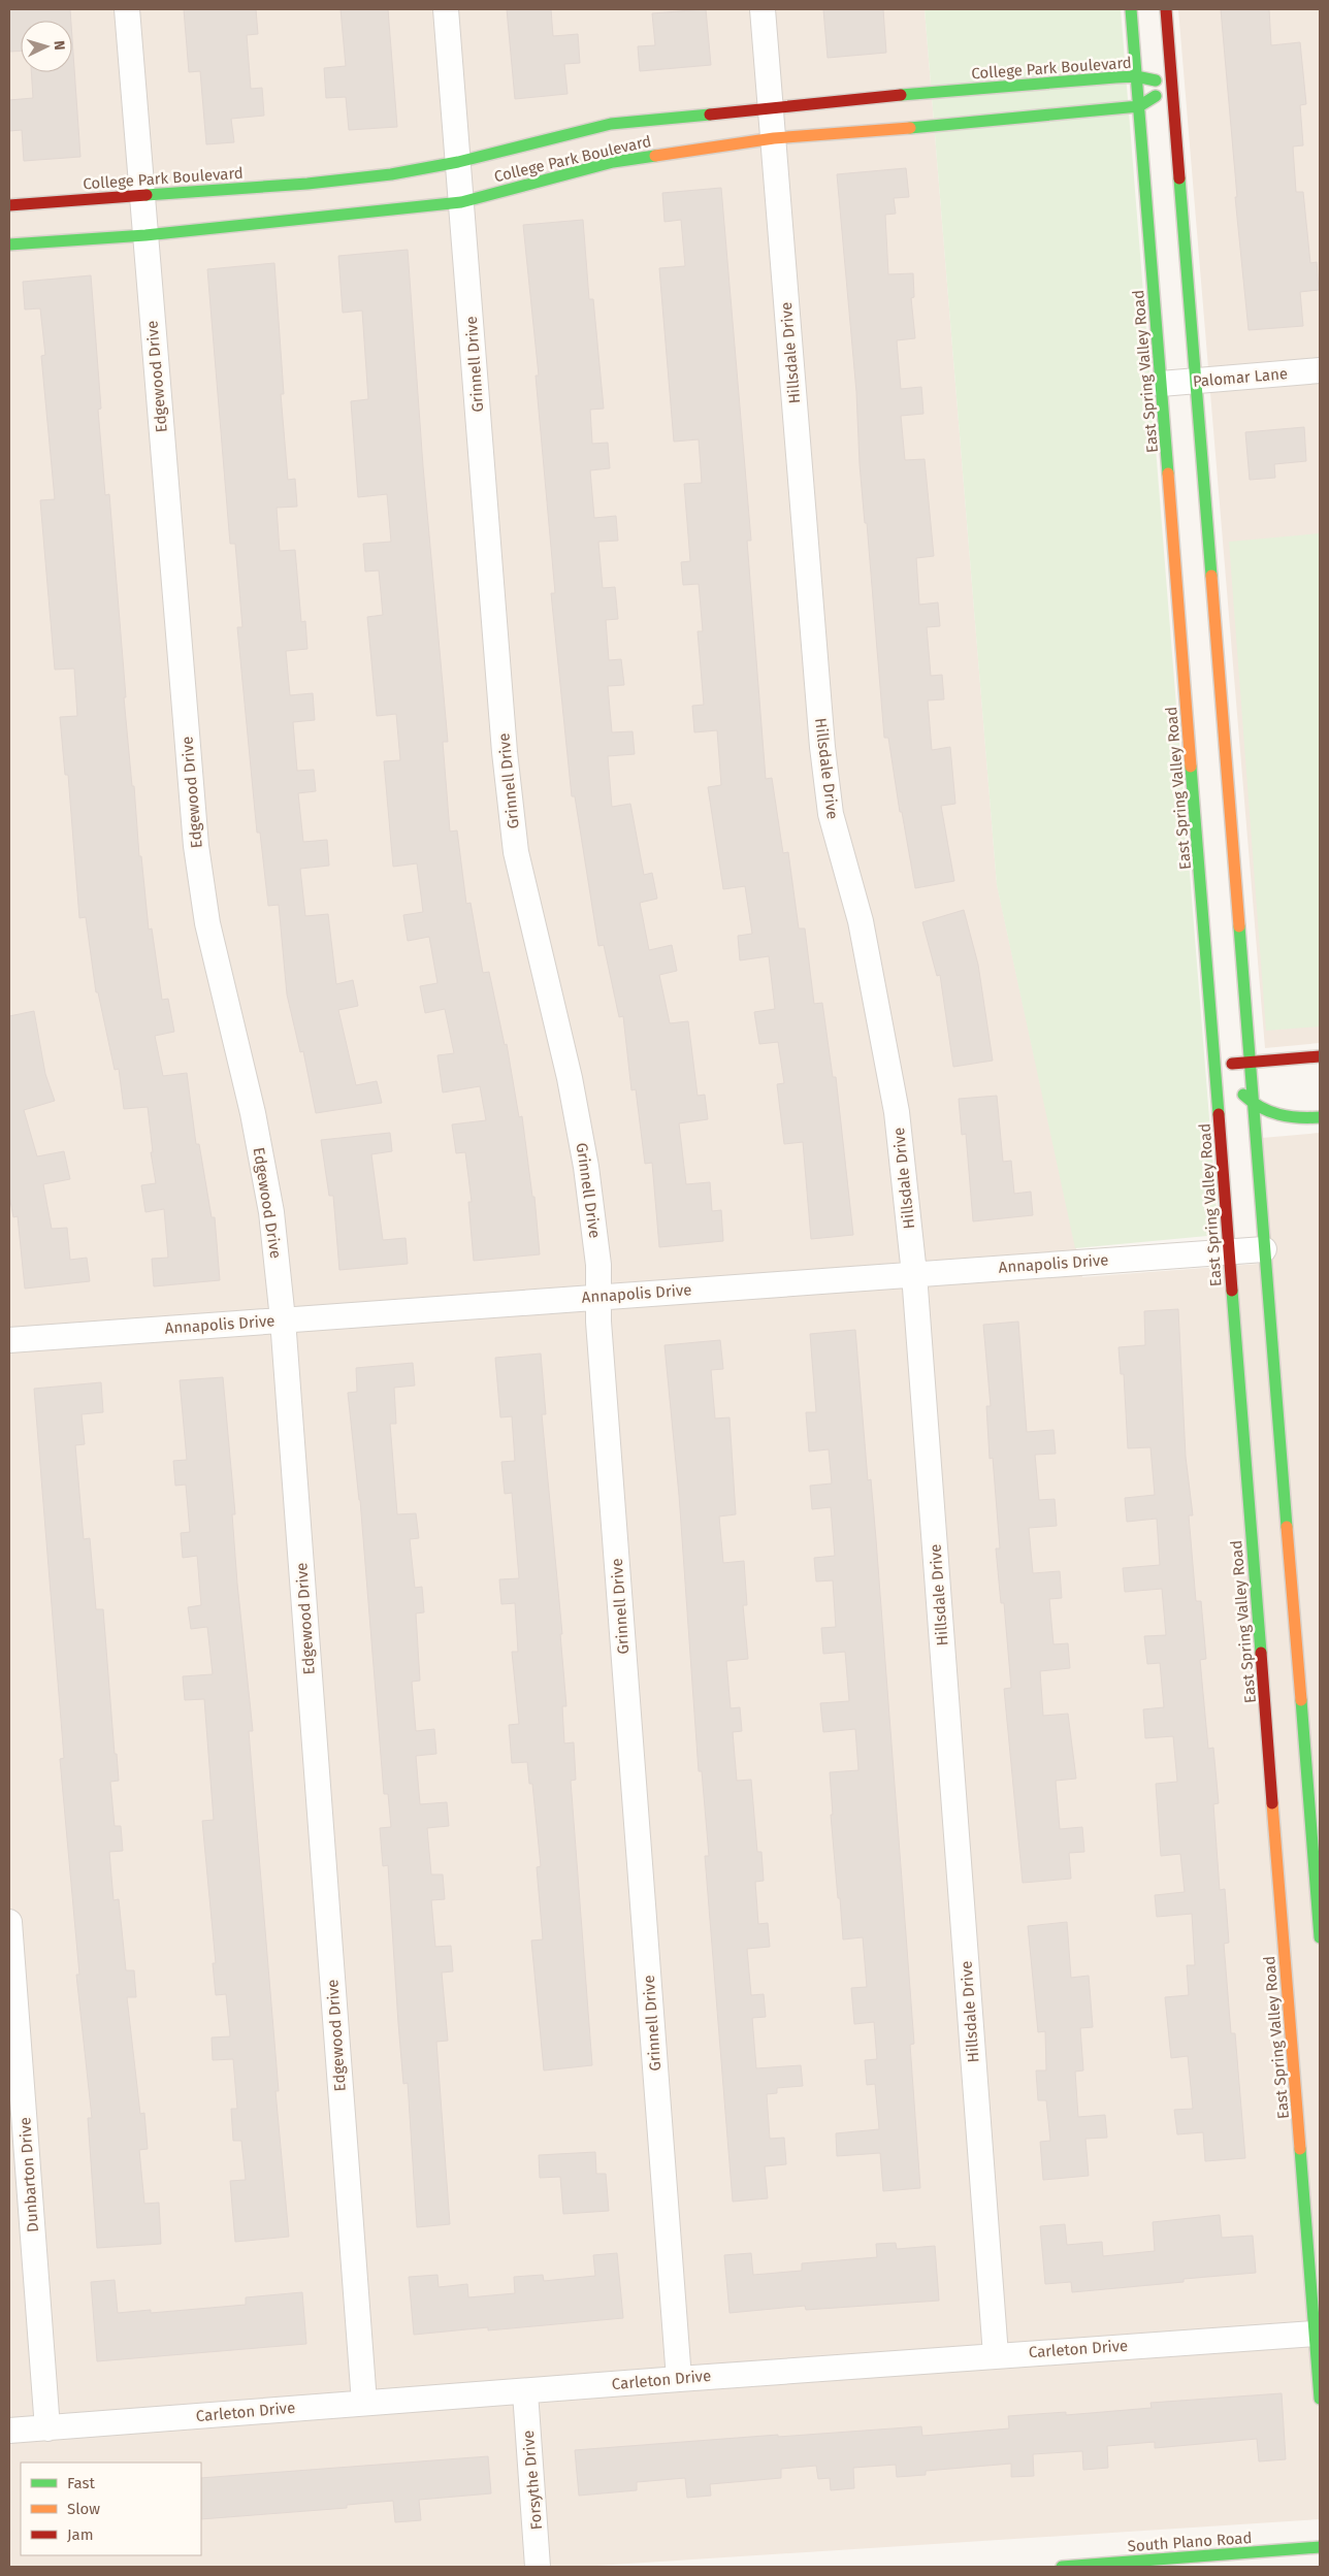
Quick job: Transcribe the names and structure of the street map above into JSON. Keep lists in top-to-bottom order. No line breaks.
{"streets":{"street":["College Park Boulevard","Hillsdale Drive","Grinnell Drive","East Spring Valley Road","Edgewood Drive","Palomar Lane","Annapolis Drive","Dunbarton Drive","Carleton Drive","Forsythe Drive","South Plano Road"]},"crossings":[["College Park Boulevard","Hillsdale Drive"],["College Park Boulevard","Grinnell Drive"],["College Park Boulevard","East Spring Valley Road"],["College Park Boulevard","Edgewood Drive"],["Hillsdale Drive","Annapolis Drive"],["Hillsdale Drive","Carleton Drive"],["Grinnell Drive","Annapolis Drive"],["Grinnell Drive","Carleton Drive"],["East Spring Valley Road","Palomar Lane"],["East Spring Valley Road","Annapolis Drive"],["East Spring Valley Road","Carleton Drive"],["Edgewood Drive","Annapolis Drive"],["Edgewood Drive","Carleton Drive"],["Dunbarton Drive","Carleton Drive"],["Carleton Drive","Forsythe Drive"]],"legend":["Fast","Slow","Jam"],"north":"right"}
